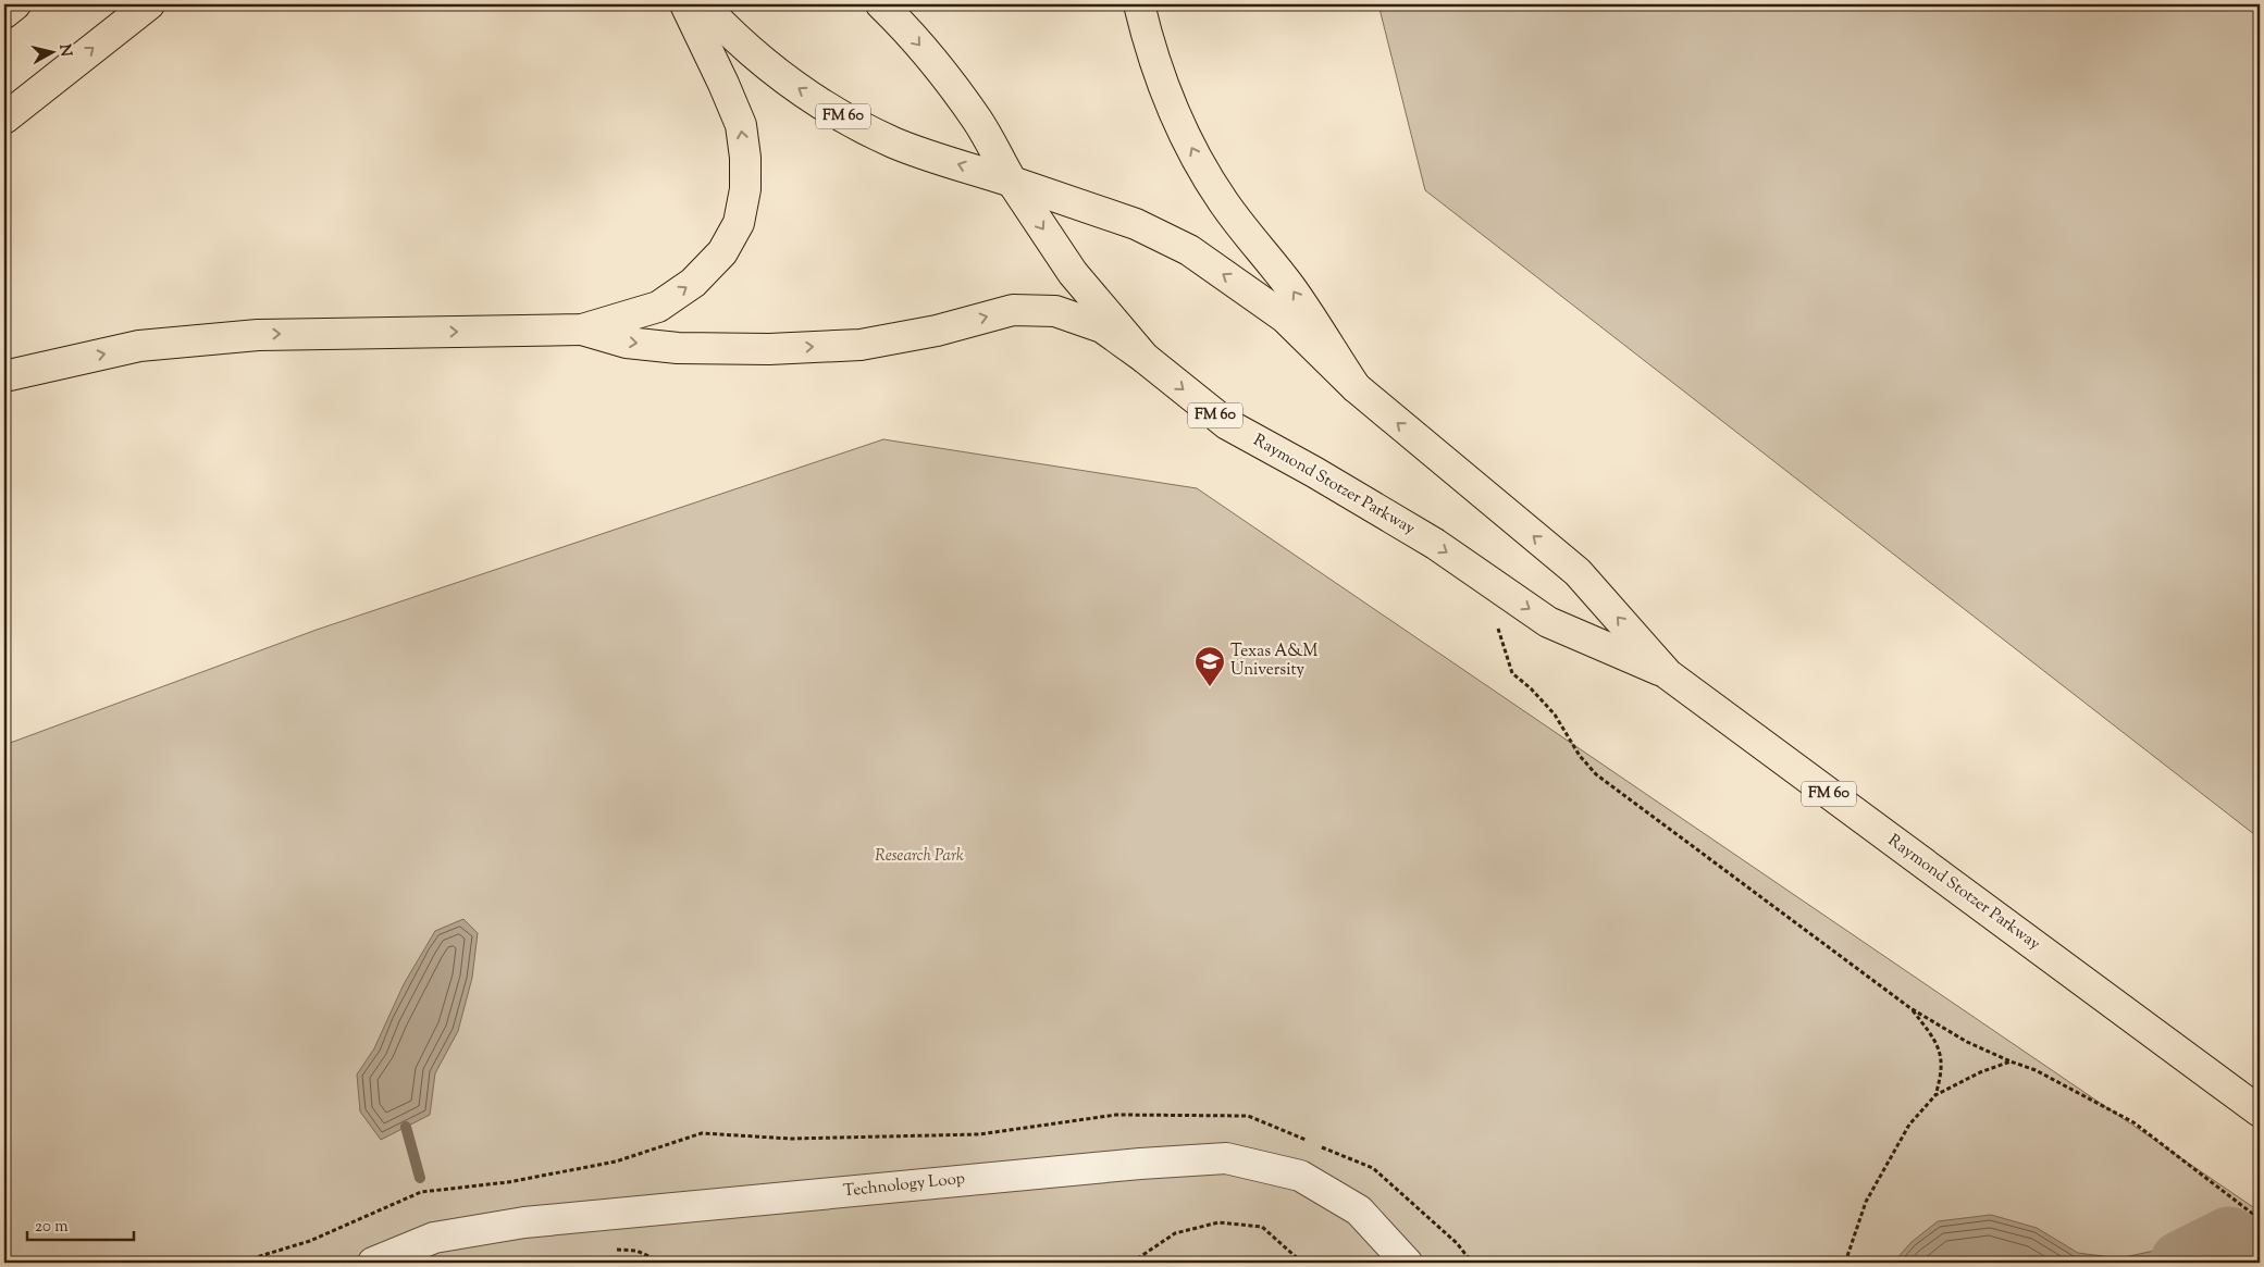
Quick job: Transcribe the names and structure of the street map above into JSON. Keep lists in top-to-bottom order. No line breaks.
{"streets":{"main road":["FM 60","Raymond Stotzer Parkway"],"street":["Technology Loop"]},"parks":["Research Park"],"places":{"school or university":["Texas A&M University"]},"scale_bar":"20 m","north":"right"}
